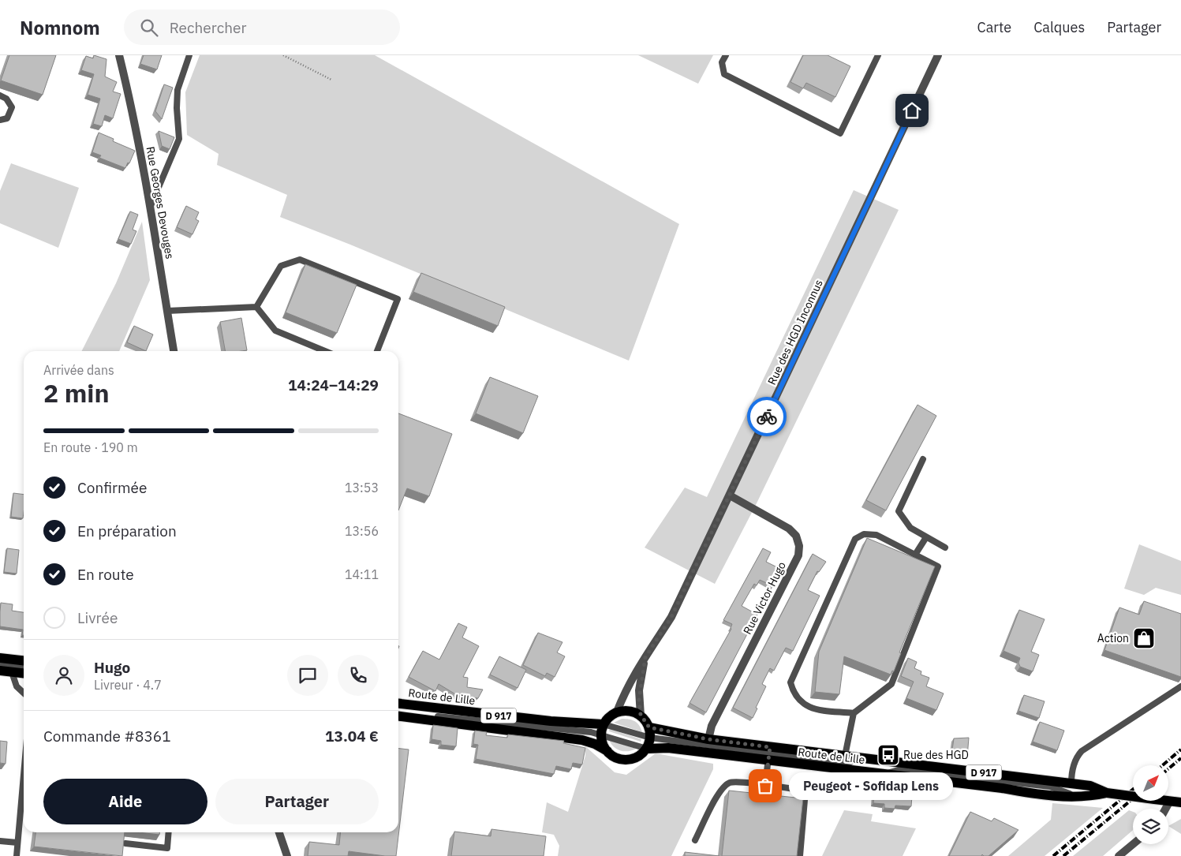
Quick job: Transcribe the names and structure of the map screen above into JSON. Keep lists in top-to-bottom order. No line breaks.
{"streets":{"main road":["Route de Lille","D 917"],"street":["Rue Georges Devouges","Rue des HGD Inconnus","Rue Victor Hugo"]},"crossings":[["Rue des HGD Inconnus","Rue Victor Hugo"],["Rue Victor Hugo","Route de Lille"]],"places":{"shop":["Action"],"bus stop":["Rue des HGD"],"other":["Peugeot - Sofidap Lens"]},"north":"top right","page":{"header":"Nomnom","search":"Rechercher","nav":["Carte","Calques","Partager"],"heading":["2 min","Arrivée dans","14:24–14:29"],"panel":["Hugo","Livreur · 4.7","Commande #8361","13.04 €"],"bar":"En route · 190 m","list":[["Confirmée","13:53"],["En préparation","13:56"],["En route","14:11"],"Livrée"],"buttons":["Aide","Partager"],"bubble":"Peugeot - Sofidap Lens"}}
